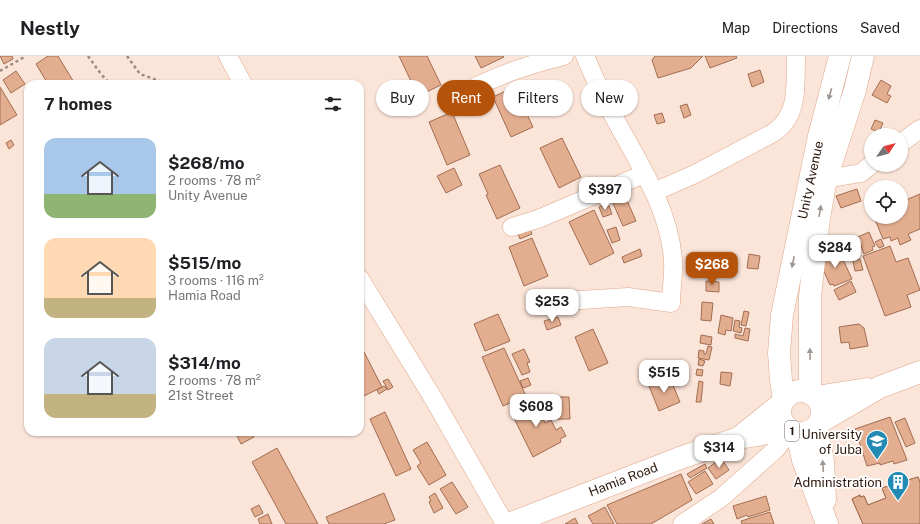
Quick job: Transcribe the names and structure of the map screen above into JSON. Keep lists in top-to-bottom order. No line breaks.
{"streets":{"main road":["Unity Avenue","1","Hamia Road"]},"crossings":[["Unity Avenue","1"]],"places":{"school or university":["University of Juba"],"building":["Administration"]},"north":"top right","page":{"header":"Nestly","nav":["Map","Directions","Saved"],"chip":["Buy","Rent","Filters","New"],"heading":"7 homes","list":[{"name":"$268/mo","note":"2 rooms · 78 m² · Unity Avenue"},{"name":"$515/mo","note":"3 rooms · 116 m² · Hamia Road"},{"name":"$314/mo","note":"2 rooms · 78 m² · 21st Street"}],"price":["$397","$284","$268","$253","$515","$608","$314"]}}
